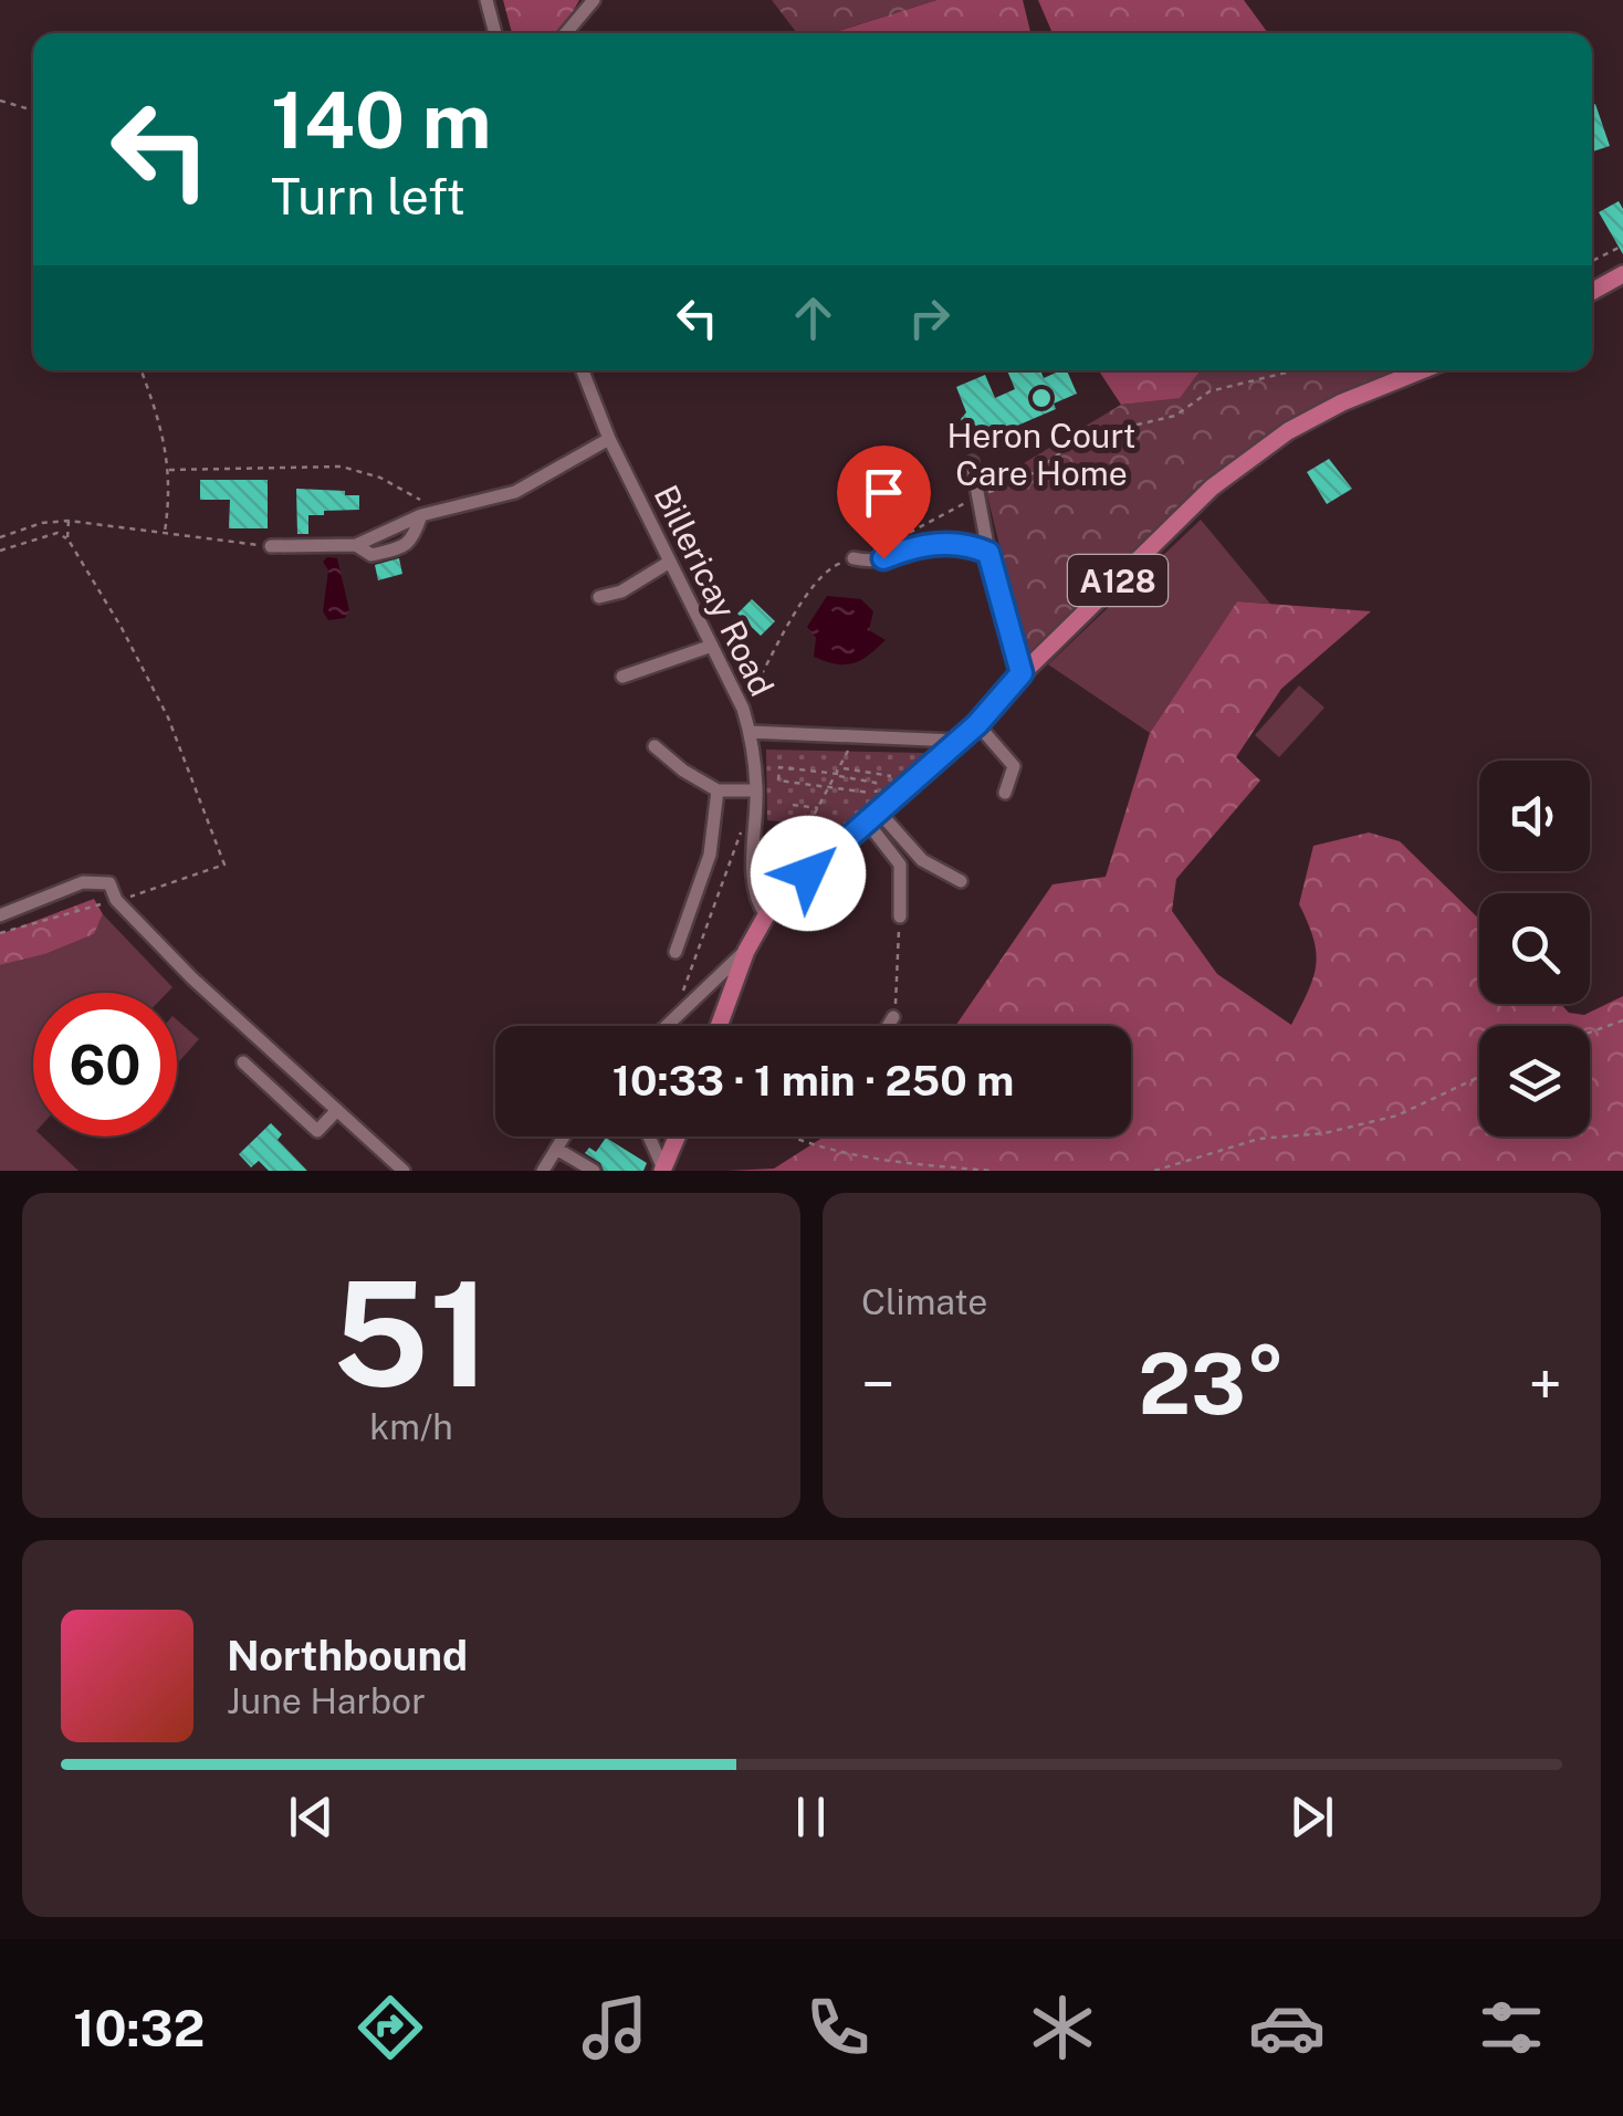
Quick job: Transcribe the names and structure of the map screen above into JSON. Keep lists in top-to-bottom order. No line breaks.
{"streets":{"main road":["A128"],"street":["Billericay Road"]},"crossings":[["A128","Billericay Road"]],"places":["Heron Court Care Home"],"page":{"turn":["140 m","Turn left"],"limit":"60","trip":"10:33 · 1 min · 250 m","tile":[["51","km/h"],"Climate"],"heat":["−","23°","+"],"song":["Northbound","June Harbor"],"tabs":"10:32"}}
